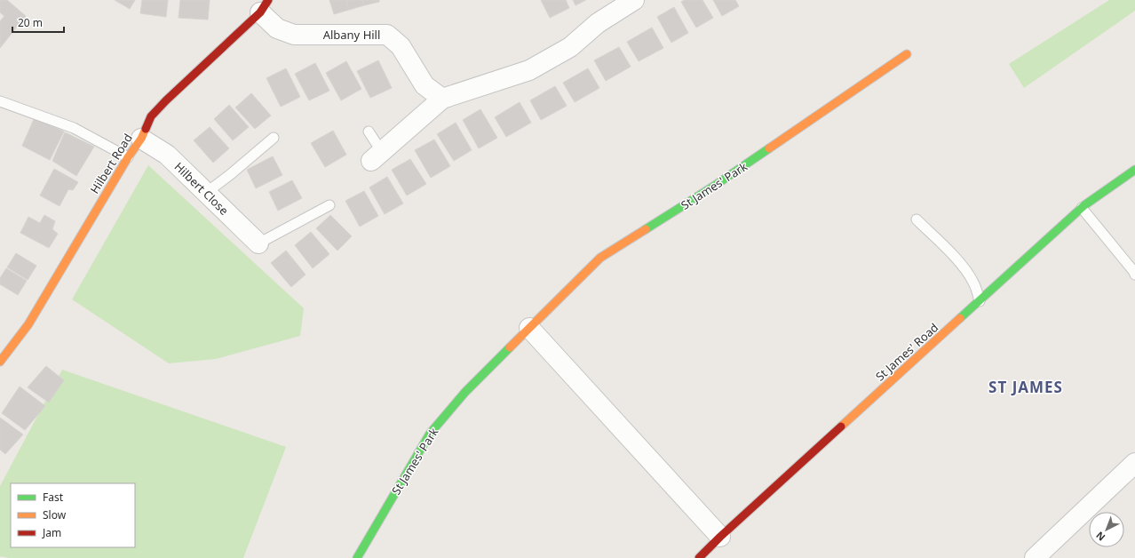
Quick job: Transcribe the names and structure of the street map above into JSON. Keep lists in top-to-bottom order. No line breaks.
{"streets":{"street":["Albany Hill","Hilbert Road","St James' Park","Hilbert Close","St James' Road"]},"crossings":[["Albany Hill","Hilbert Road"],["Hilbert Road","Hilbert Close"]],"districts":["ST JAMES"],"legend":["Fast","Slow","Jam"],"scale_bar":"20 m","north":"bottom left"}
